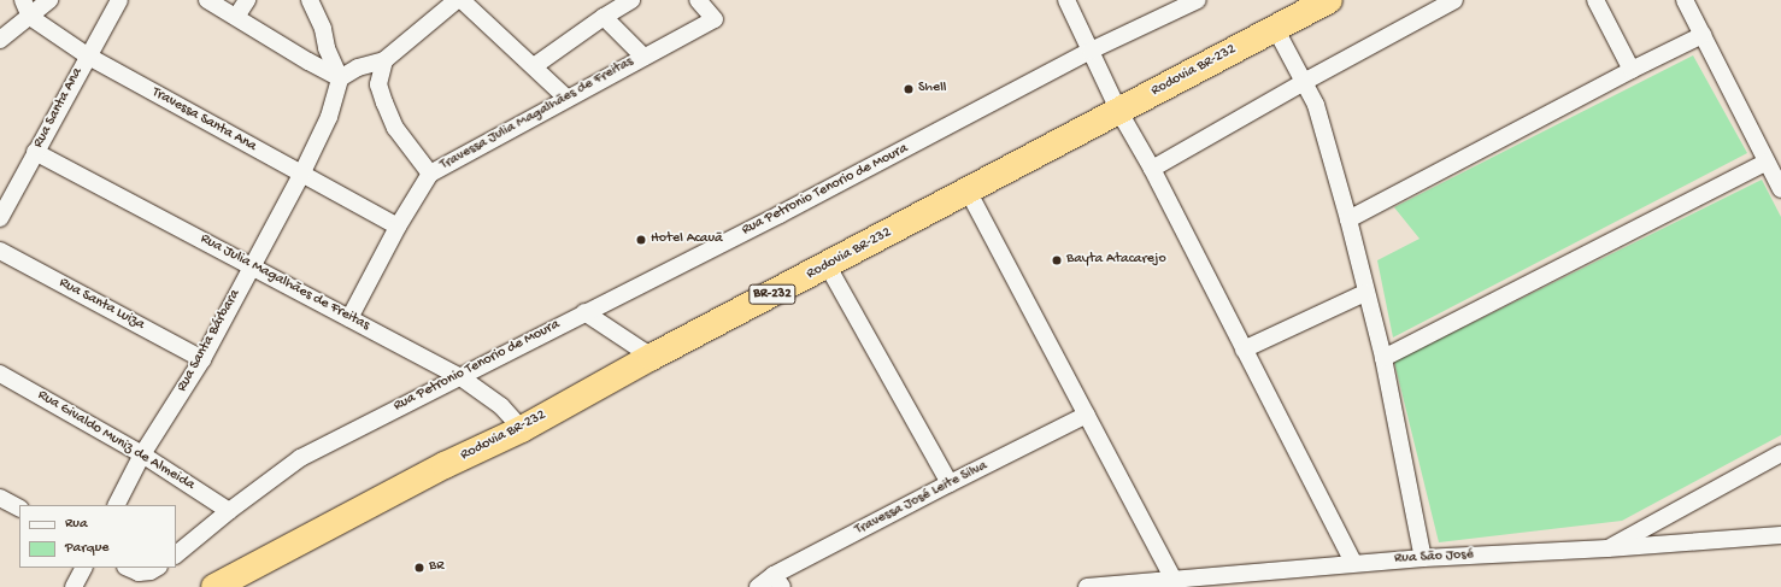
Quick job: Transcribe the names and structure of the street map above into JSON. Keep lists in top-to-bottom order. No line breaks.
{"streets":{"highway":["Rodovia BR-232","BR-232"],"street":["Rua Santa Ana","Travessa Julia Magalhães de Freitas","Travessa Santa Ana","Rua Petronio Tenorio de Moura","Rua Julia Magalhães de Freitas","Rua Santa Luiza","Rua Santa Bárbara","Rua Givaldo Muniz de Almeida","Travessa José Leite Silva","Rua São José"]},"crossings":[["Rodovia BR-232","Rua Julia Magalhães de Freitas"],["Rua Santa Ana","Travessa Santa Ana"],["Rua Santa Ana","Rua Julia Magalhães de Freitas"],["Travessa Julia Magalhães de Freitas","Travessa Santa Ana"],["Travessa Julia Magalhães de Freitas","Rua Julia Magalhães de Freitas"],["Travessa Santa Ana","Rua Santa Bárbara"],["Rua Petronio Tenorio de Moura","Rua Julia Magalhães de Freitas"],["Rua Petronio Tenorio de Moura","Rua Givaldo Muniz de Almeida"],["Rua Julia Magalhães de Freitas","Rua Santa Bárbara"],["Rua Santa Luiza","Rua Santa Bárbara"],["Rua Santa Bárbara","Rua Givaldo Muniz de Almeida"]],"places":["Shell","Hotel Acauã","Bayta Atacarejo","BR"],"legend":["Rua","Parque"]}
